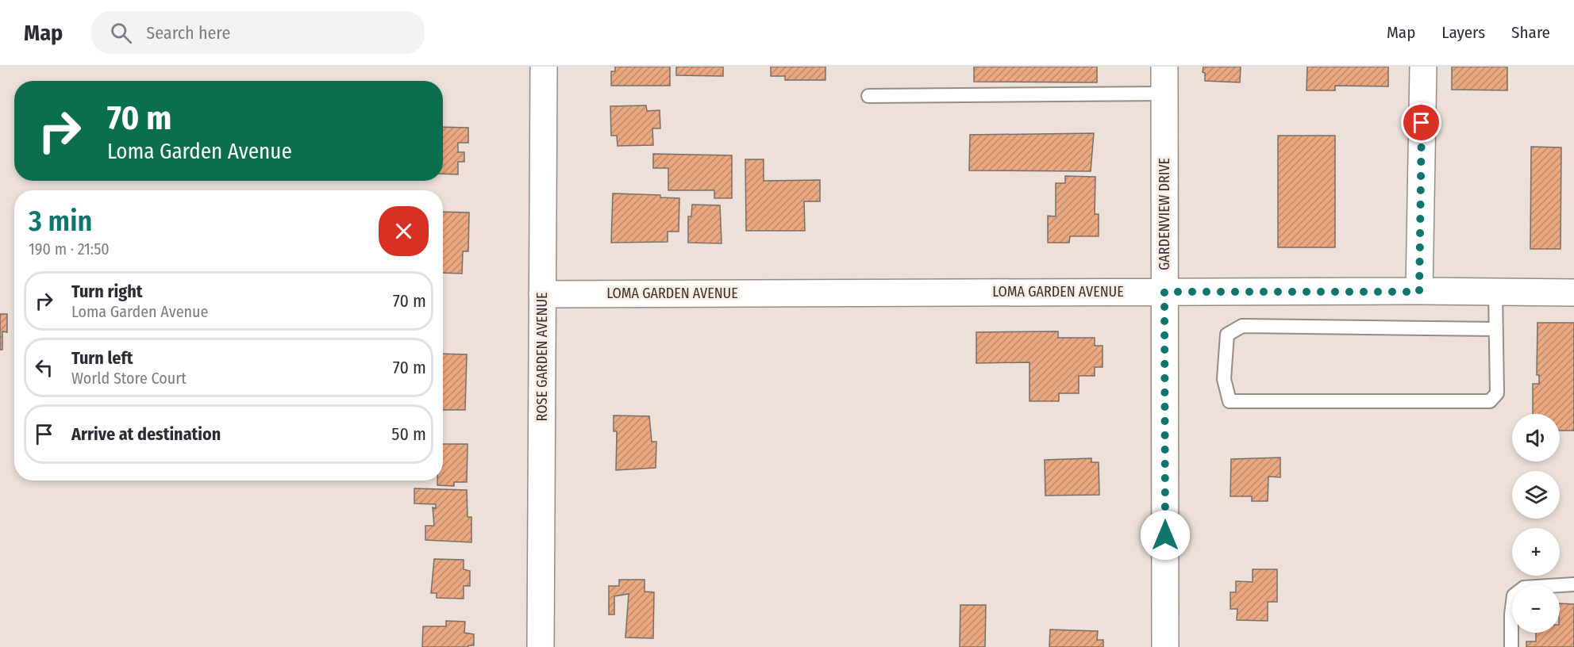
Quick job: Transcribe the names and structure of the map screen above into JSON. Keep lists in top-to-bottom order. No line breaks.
{"streets":{"street":["GARDENVIEW DRIVE","LOMA GARDEN AVENUE","ROSE GARDEN AVENUE"]},"crossings":[["GARDENVIEW DRIVE","LOMA GARDEN AVENUE"],["LOMA GARDEN AVENUE","ROSE GARDEN AVENUE"]],"page":{"header":"Map","search":"Search here","nav":["Map","Layers","Share"],"turn":["70 m","Loma Garden Avenue"],"heading":["3 min","190 m · 21:50"],"list":[{"name":"Turn right","note":"Loma Garden Avenue","value":"70 m"},{"name":"Turn left","note":"World Store Court","value":"70 m"},{"name":"Arrive at destination","value":"50 m"}],"map_buttons":["+","−"]}}
